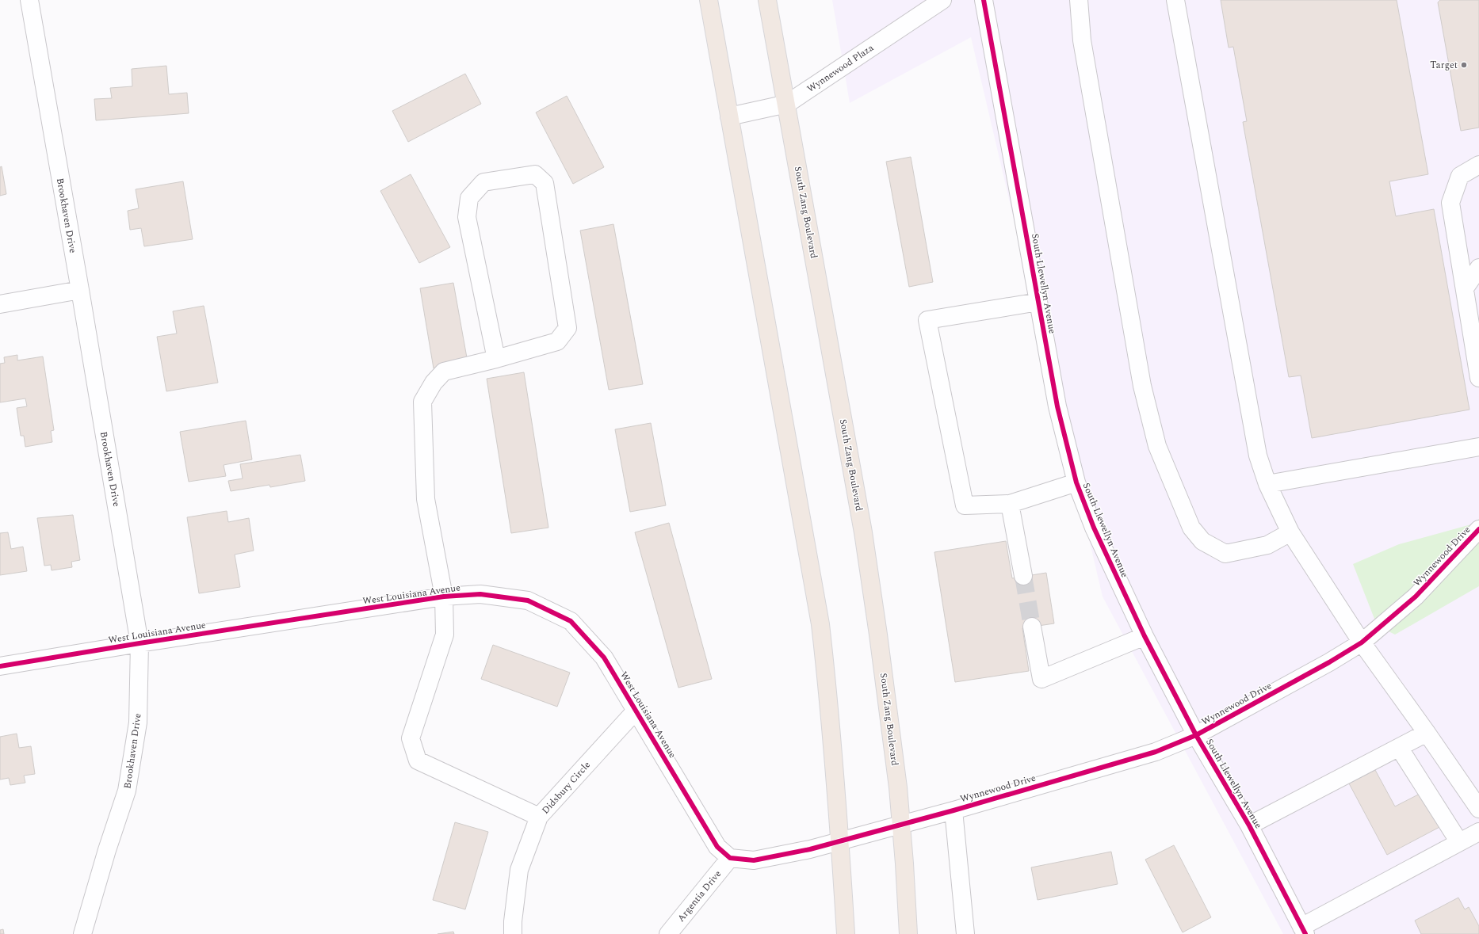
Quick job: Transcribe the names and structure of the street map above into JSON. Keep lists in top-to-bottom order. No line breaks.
{"streets":{"main road":["South Zang Boulevard"],"street":["Wynnewood Plaza","Brookhaven Drive","South Llewellyn Avenue","Wynnewood Drive","West Louisiana Avenue","Didsbury Circle","Argentia Drive"]},"crossings":[["Wynnewood Plaza","South Zang Boulevard"],["South Zang Boulevard","Wynnewood Drive"],["Brookhaven Drive","West Louisiana Avenue"],["South Llewellyn Avenue","Wynnewood Drive"],["West Louisiana Avenue","Didsbury Circle"],["West Louisiana Avenue","Argentia Drive"]],"places":["Target"]}
